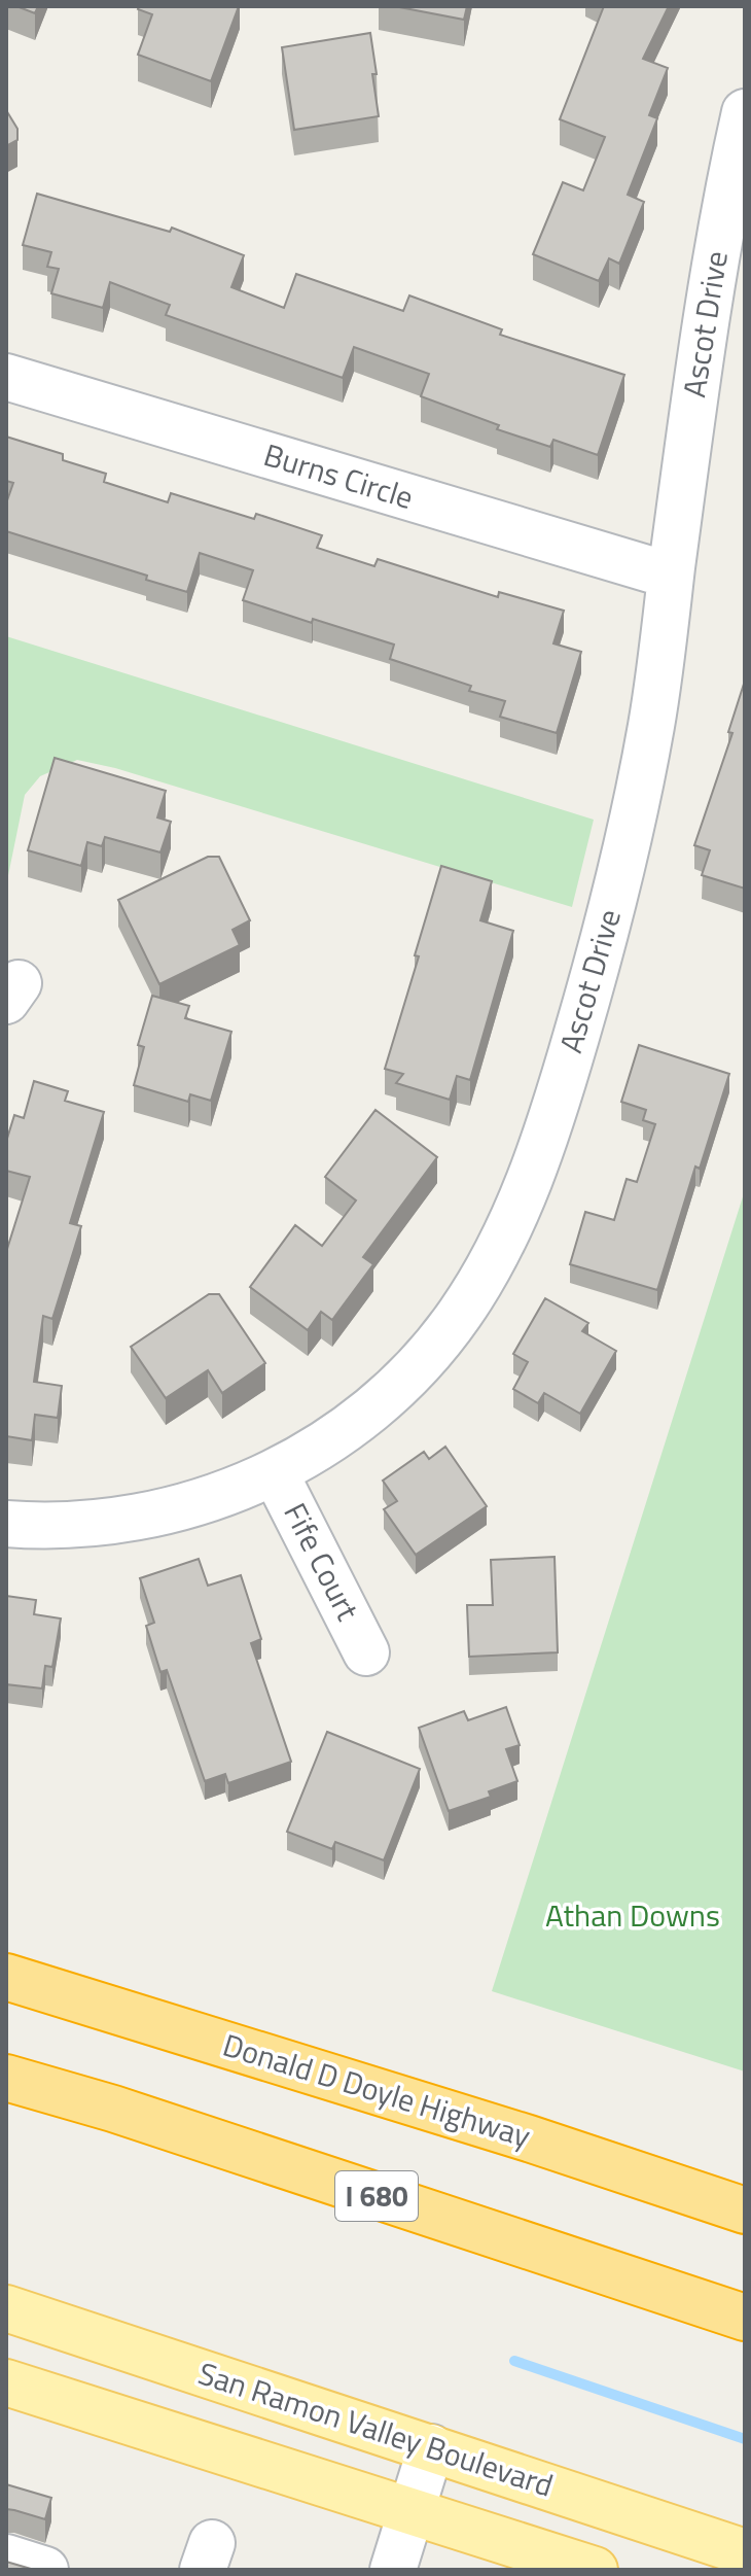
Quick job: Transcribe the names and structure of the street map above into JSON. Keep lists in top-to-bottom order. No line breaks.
{"streets":{"highway":["Donald D Doyle Highway","I 680"],"main road":["San Ramon Valley Boulevard"],"street":["Ascot Drive","Burns Circle","Fife Court"]},"crossings":[["Ascot Drive","Burns Circle"],["Ascot Drive","Fife Court"]],"parks":["Athan Downs"]}
